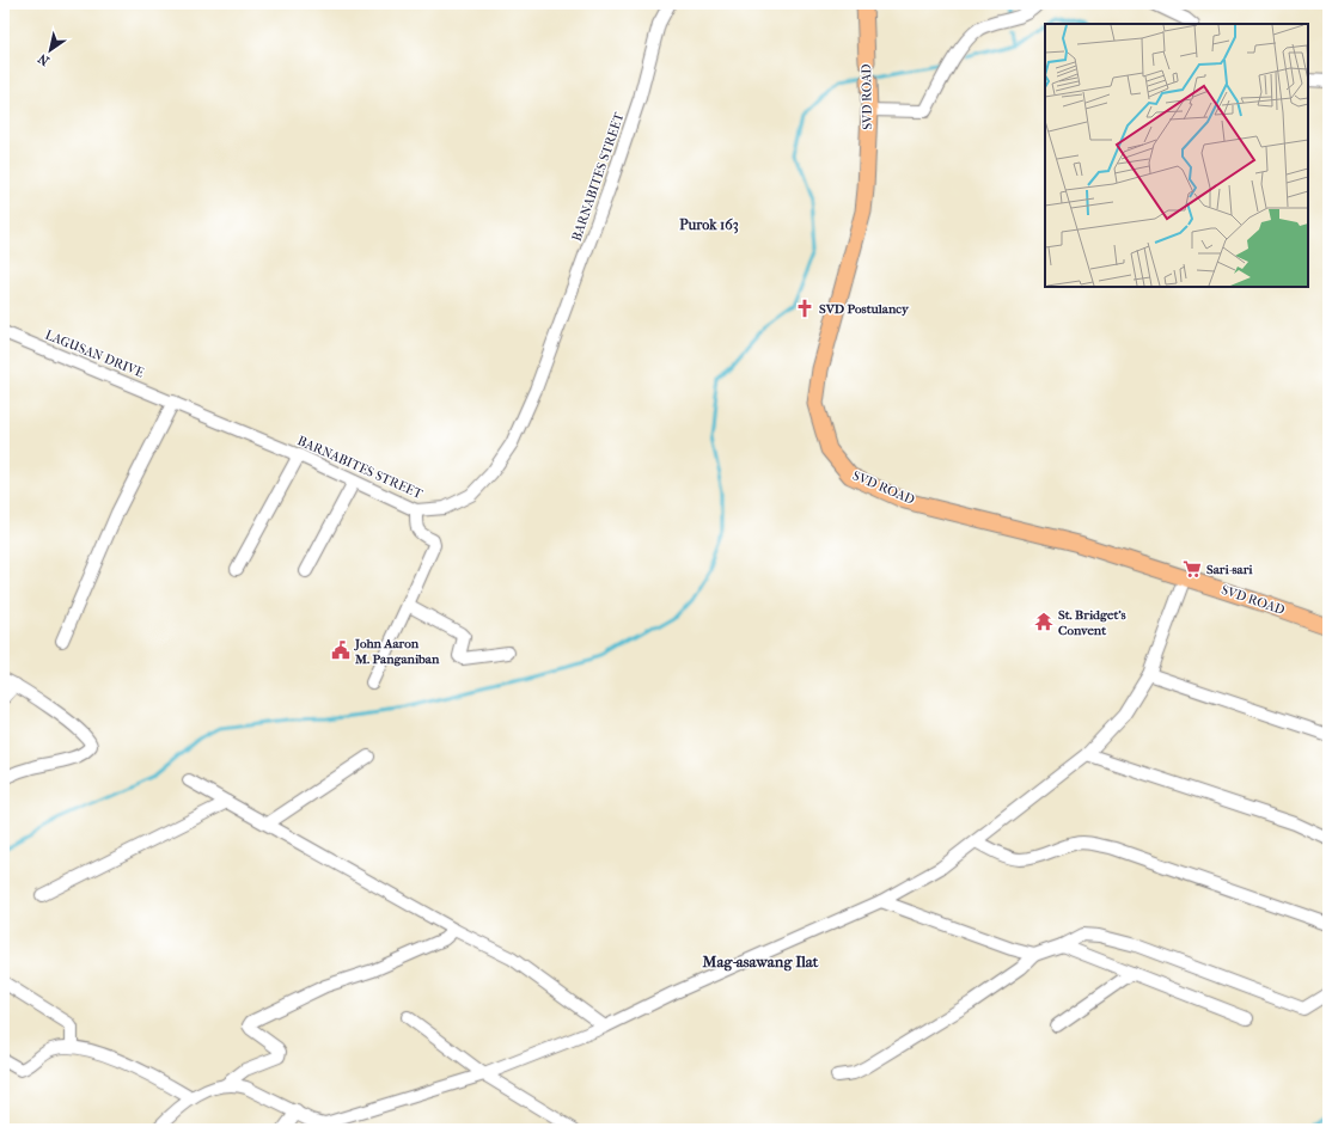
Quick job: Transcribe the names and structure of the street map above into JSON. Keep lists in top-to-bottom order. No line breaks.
{"streets":{"main road":["SVD ROAD"],"street":["BARNABITES STREET","LAGUSAN DRIVE"]},"crossings":[["BARNABITES STREET","LAGUSAN DRIVE"]],"districts":["Purok 163","Mag-asawang Ilat"],"places":{"church":["SVD Postulancy"],"supermarket":["Sari-sari"],"temple":["St. Bridget's Convent"],"public building":["John Aaron M. Panganiban"]},"north":"bottom left"}
